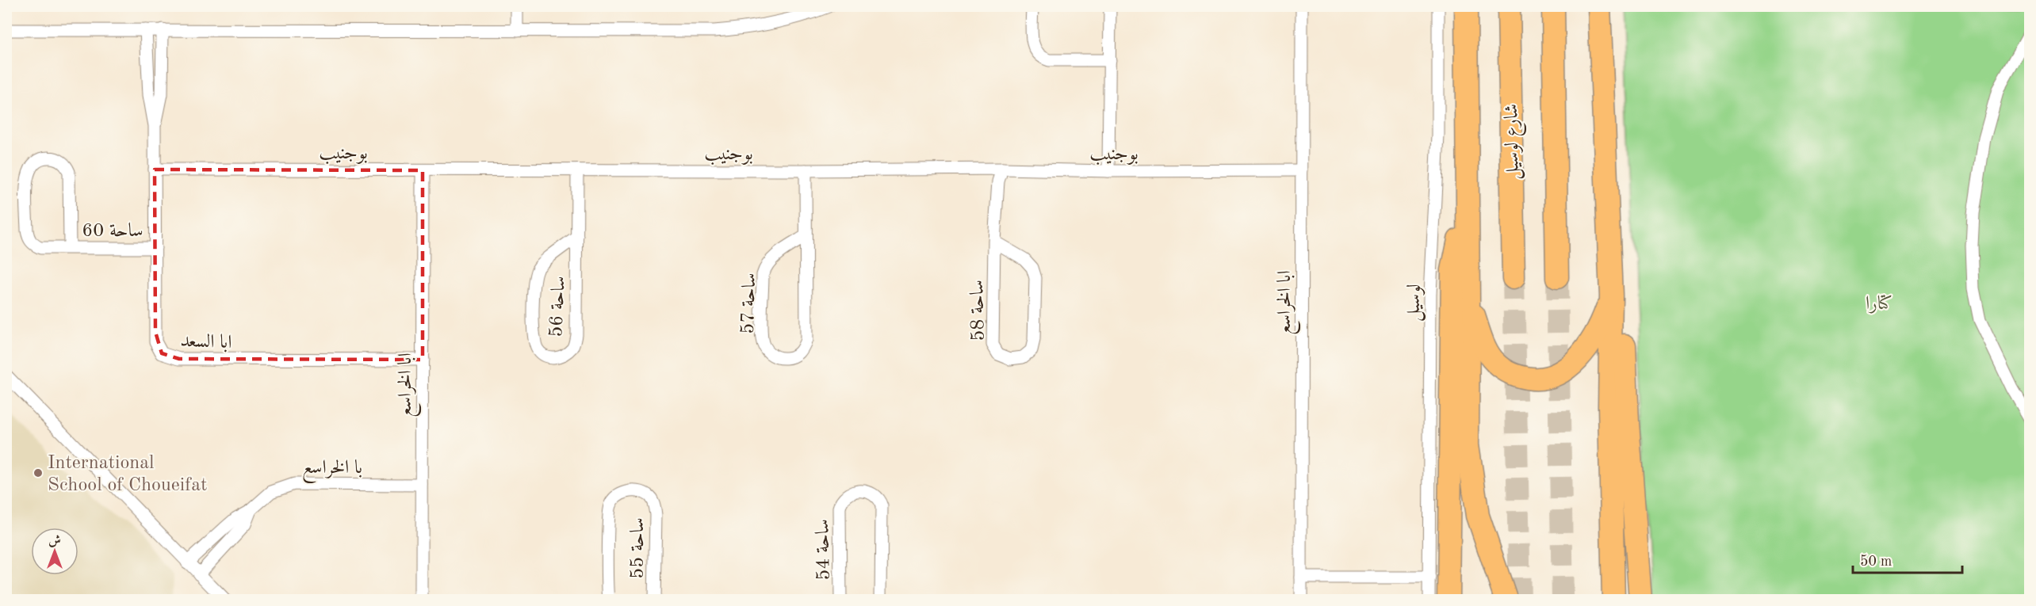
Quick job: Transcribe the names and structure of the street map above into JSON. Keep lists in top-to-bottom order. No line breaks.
{"streets":{"highway":["شارع لوسيل"],"street":["بوجنيب","ساحة 60","ابا الخراسع","لوسيل","ساحة 57","ساحة 56","ساحة 58","ابا السعد","با الخراسع","ساحة 55","ساحة 54"]},"crossings":[["بوجنيب","ابا الخراسع"],["بوجنيب","ساحة 57"],["بوجنيب","ساحة 56"],["بوجنيب","ساحة 58"],["بوجنيب","ابا السعد"],["ساحة 60","ابا السعد"],["ابا الخراسع","ابا السعد"],["ابا الخراسع","با الخراسع"]],"parks":["كتارا"],"places":["International School of Choueifat"],"scale_bar":"50 m","north":"top"}
